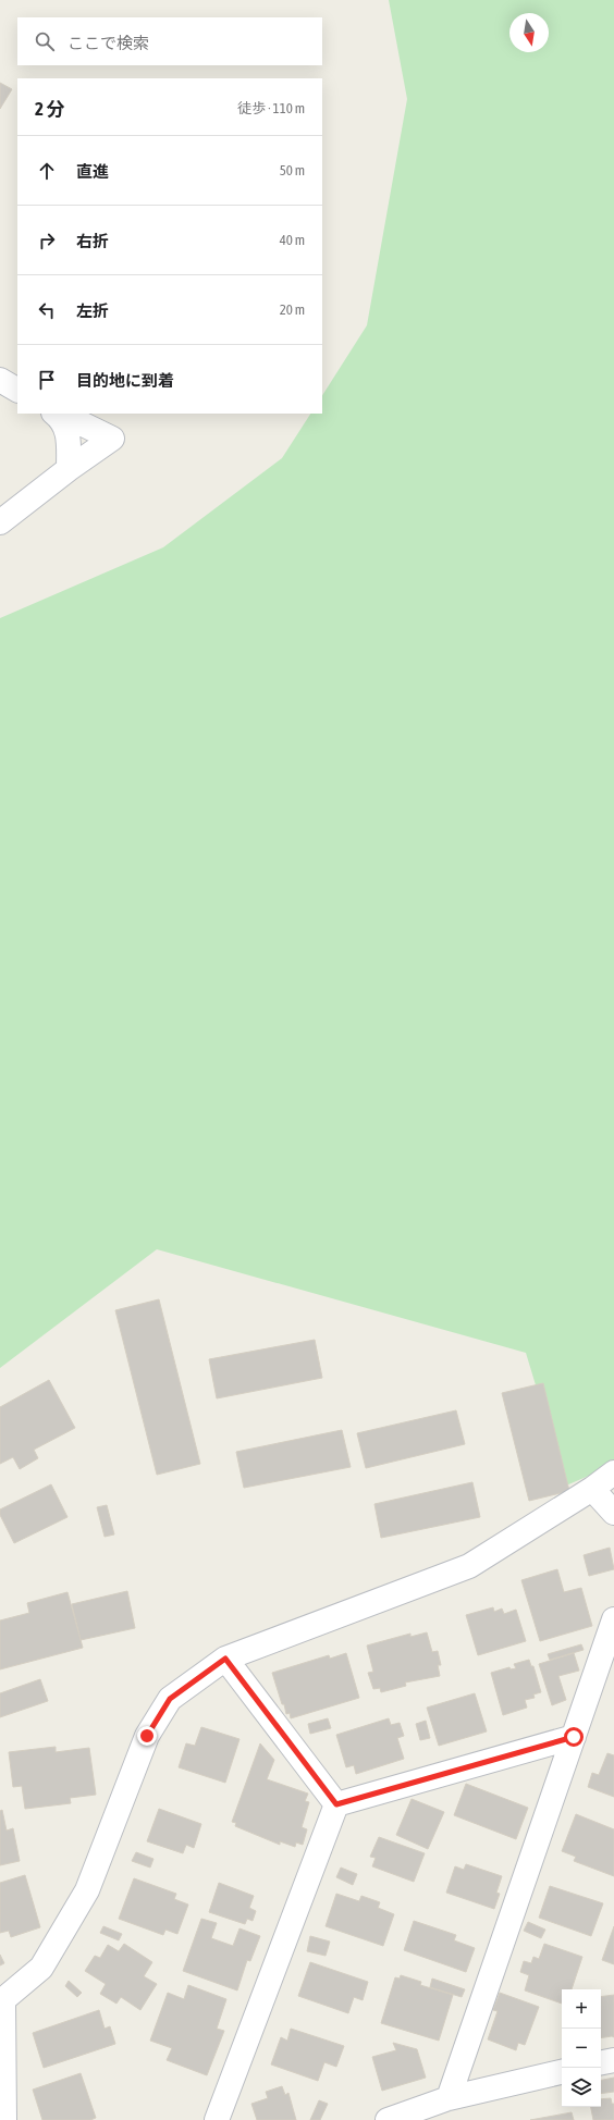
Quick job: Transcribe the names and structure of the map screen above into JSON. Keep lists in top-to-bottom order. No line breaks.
{"north":"bottom","page":{"search":"ここで検索","heading":["2 分","徒歩 · 110 m"],"list":[["直進","50 m"],["右折","40 m"],["左折","20 m"],"目的地に到着"],"map_buttons":["+","−"]}}
